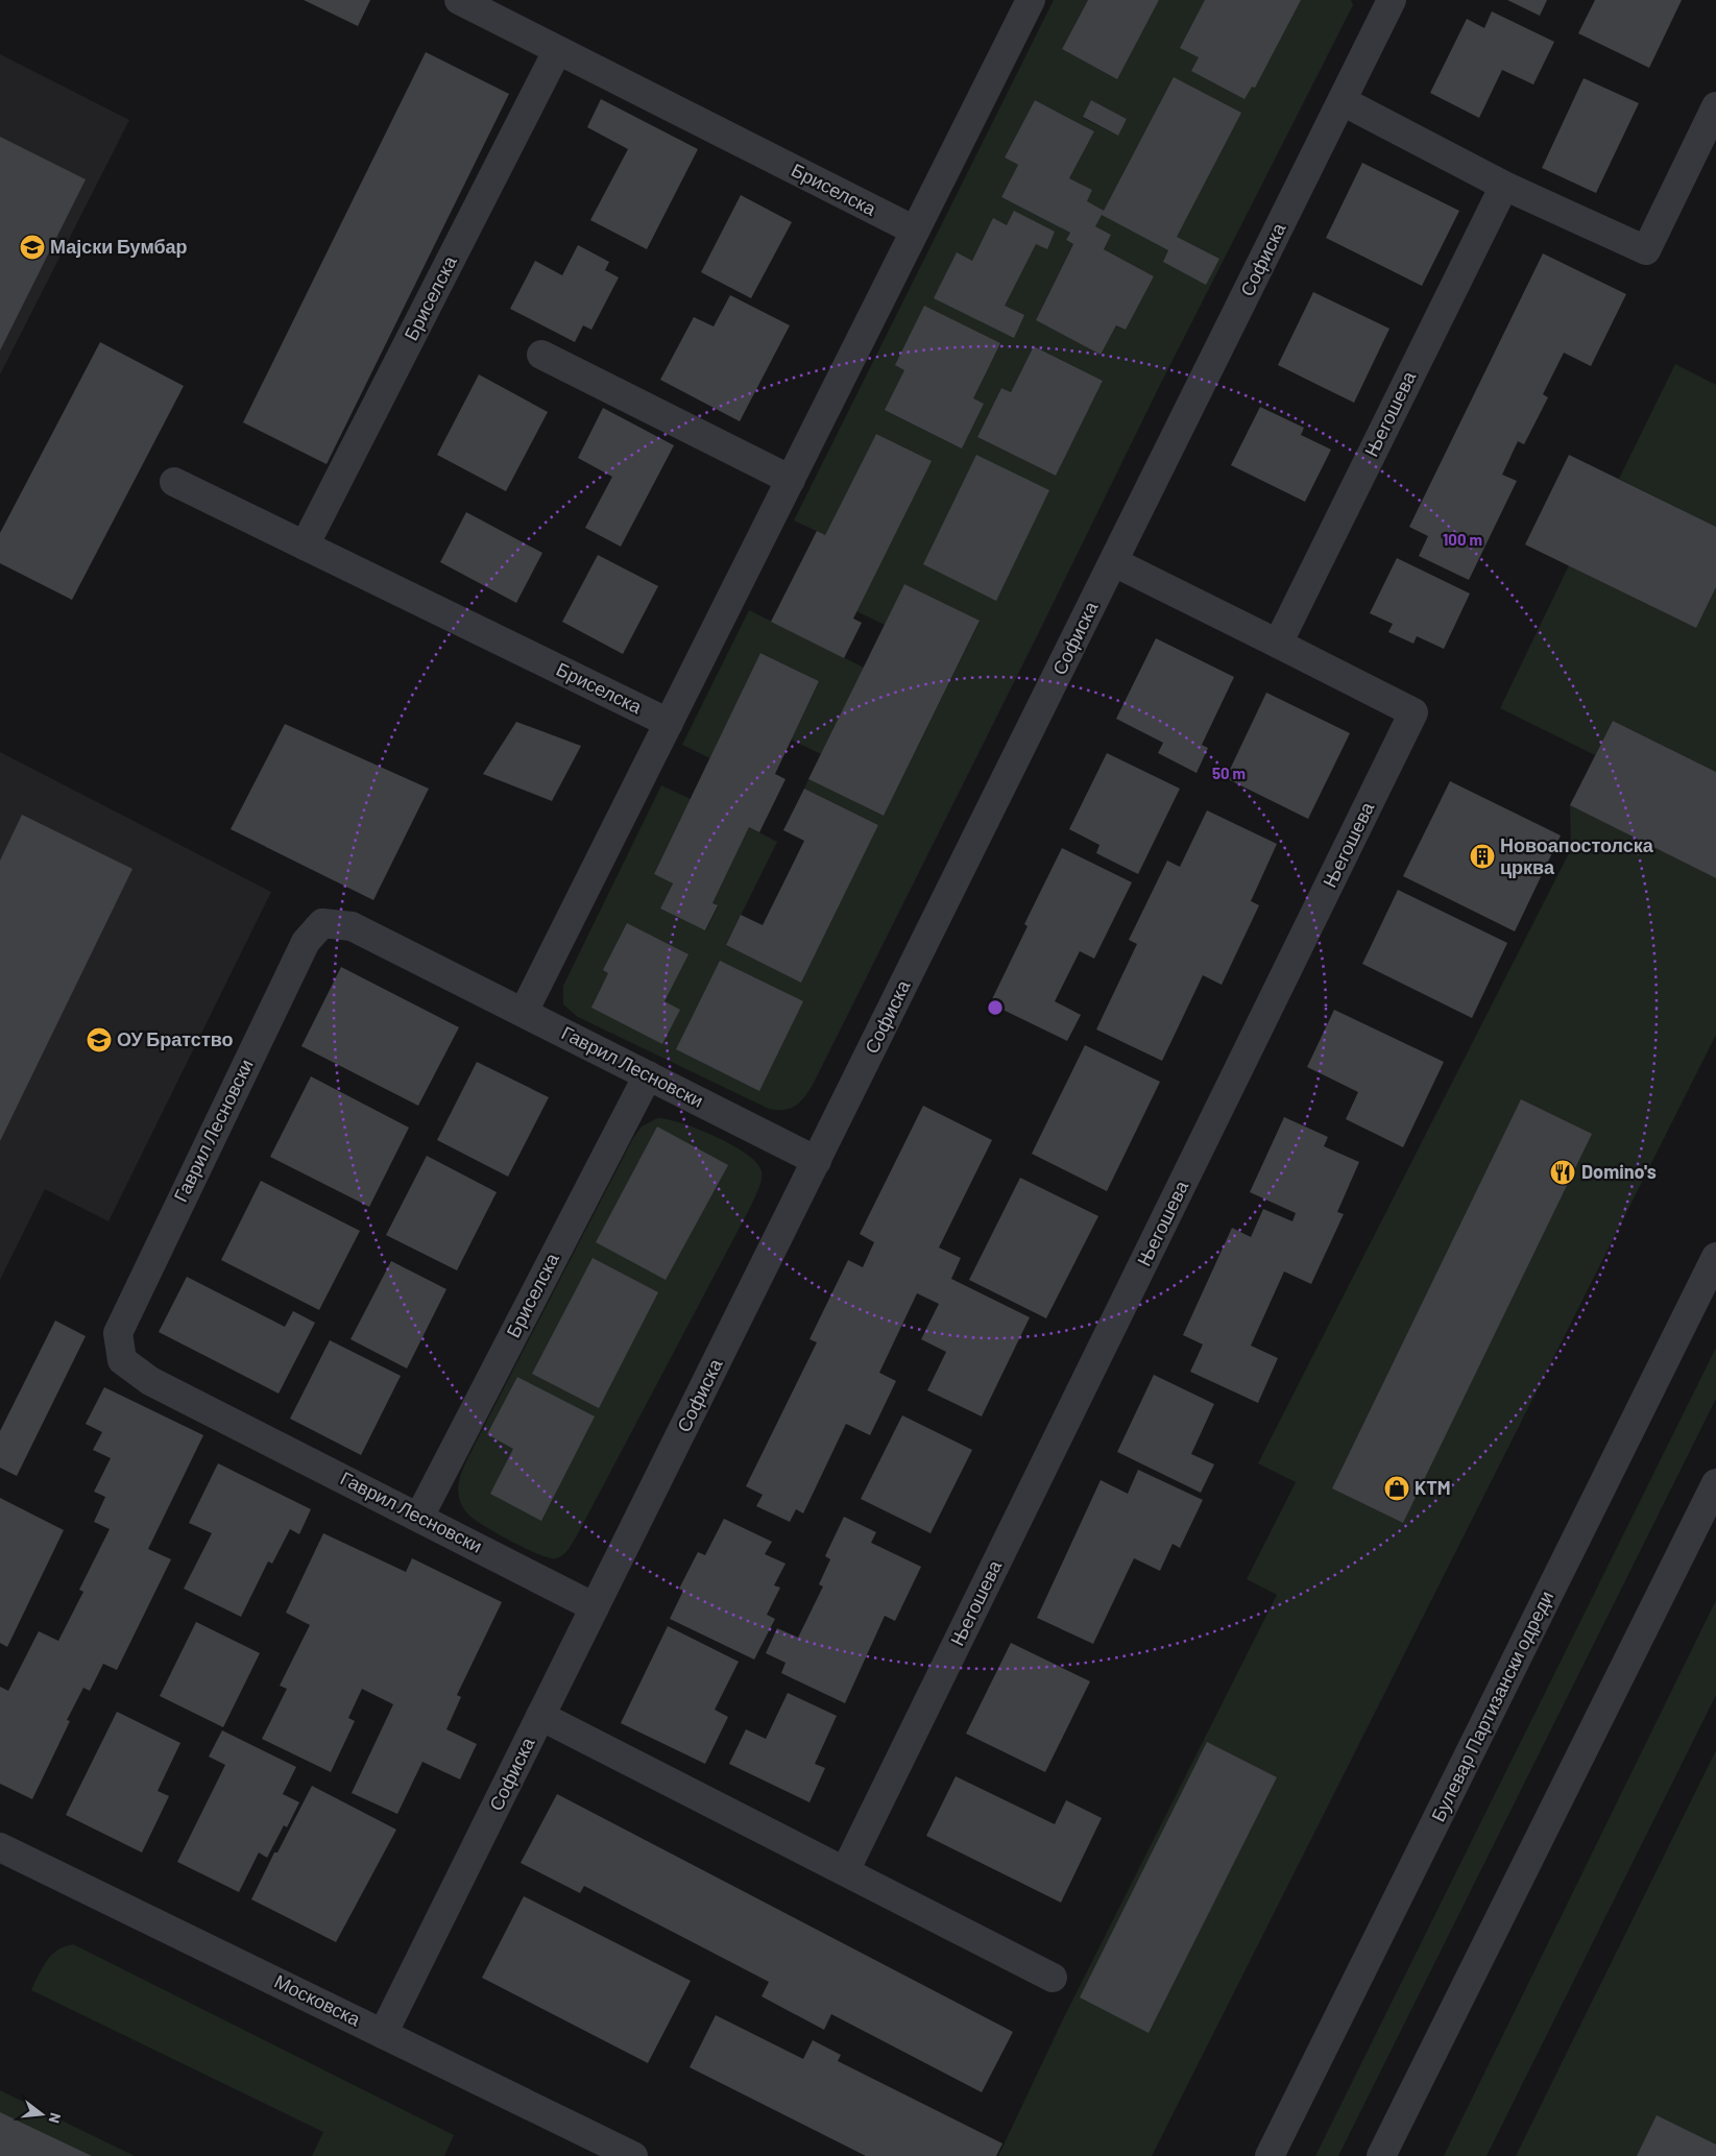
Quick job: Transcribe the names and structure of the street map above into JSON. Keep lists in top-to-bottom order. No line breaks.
{"streets":{"street":["Бриселска","Софиска","Његошева","Гаврил Лесновски","Булевар Партизански одреди","Московска"]},"crossings":[["Бриселска","Гаврил Лесновски"],["Софиска","Његошева"],["Софиска","Гаврил Лесновски"],["Софиска","Московска"]],"places":{"school or university":["Мајски Бумбар","ОУ Братство"],"building":["Новоапостолска црква"],"restaurant":["Domino's"],"shop":["KTM"]},"north":"right","rings":["100 m","50 m"]}
